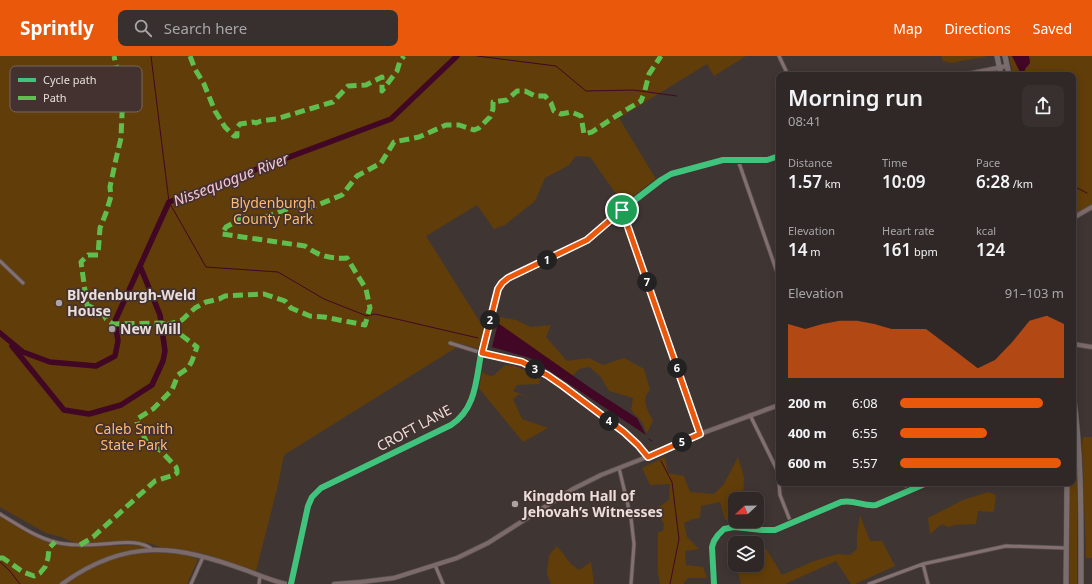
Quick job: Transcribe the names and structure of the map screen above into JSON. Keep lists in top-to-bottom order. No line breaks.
{"streets":{"street":["CROFT LANE"]},"water":["Nissequogue River"],"parks":["Blydenburgh County Park","Caleb Smith State Park"],"places":["Blydenburgh-Weld House","New Mill","Kingdom Hall of Jehovah’s Witnesses"],"legend":["Cycle path","Path"],"north":"left","page":{"header":"Sprintly","search":"Search here","nav":["Map","Directions","Saved"],"heading":["Morning run","08:41"],"stats":[["Distance","1.57 km"],["Time","10:09"],["Pace","6:28 /km"],["Elevation","14 m"],["Heart rate","161 bpm"],["kcal","124"]],"pins":["1","7","2","6","3","4","5"],"chart":["Elevation","91–103 m"],"list":[{"name":"200 m","note":"6:08"},{"name":"400 m","note":"6:55"},{"name":"600 m","note":"5:57"}]}}
